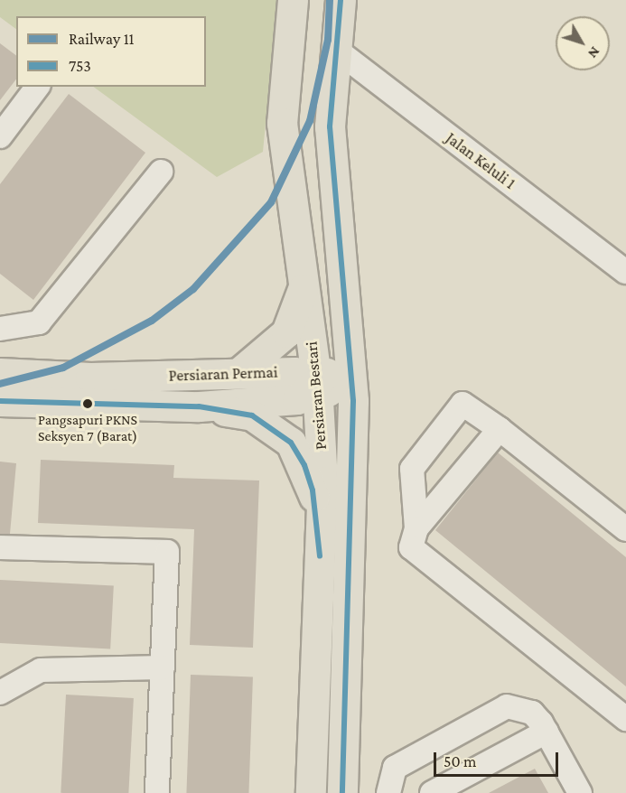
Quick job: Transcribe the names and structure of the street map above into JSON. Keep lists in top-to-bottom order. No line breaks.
{"streets":{"main road":["Persiaran Permai","Persiaran Bestari"],"street":["Jalan Keluli 1"]},"crossings":[["Jalan Keluli 1","Persiaran Bestari"],["Persiaran Permai","Persiaran Bestari"]],"places":["Pangsapuri PKNS Seksyen 7 (Barat)"],"lines":["rail line 11","transit line 753"],"legend":["Railway 11","753"],"scale_bar":"50 m","north":"bottom right"}
